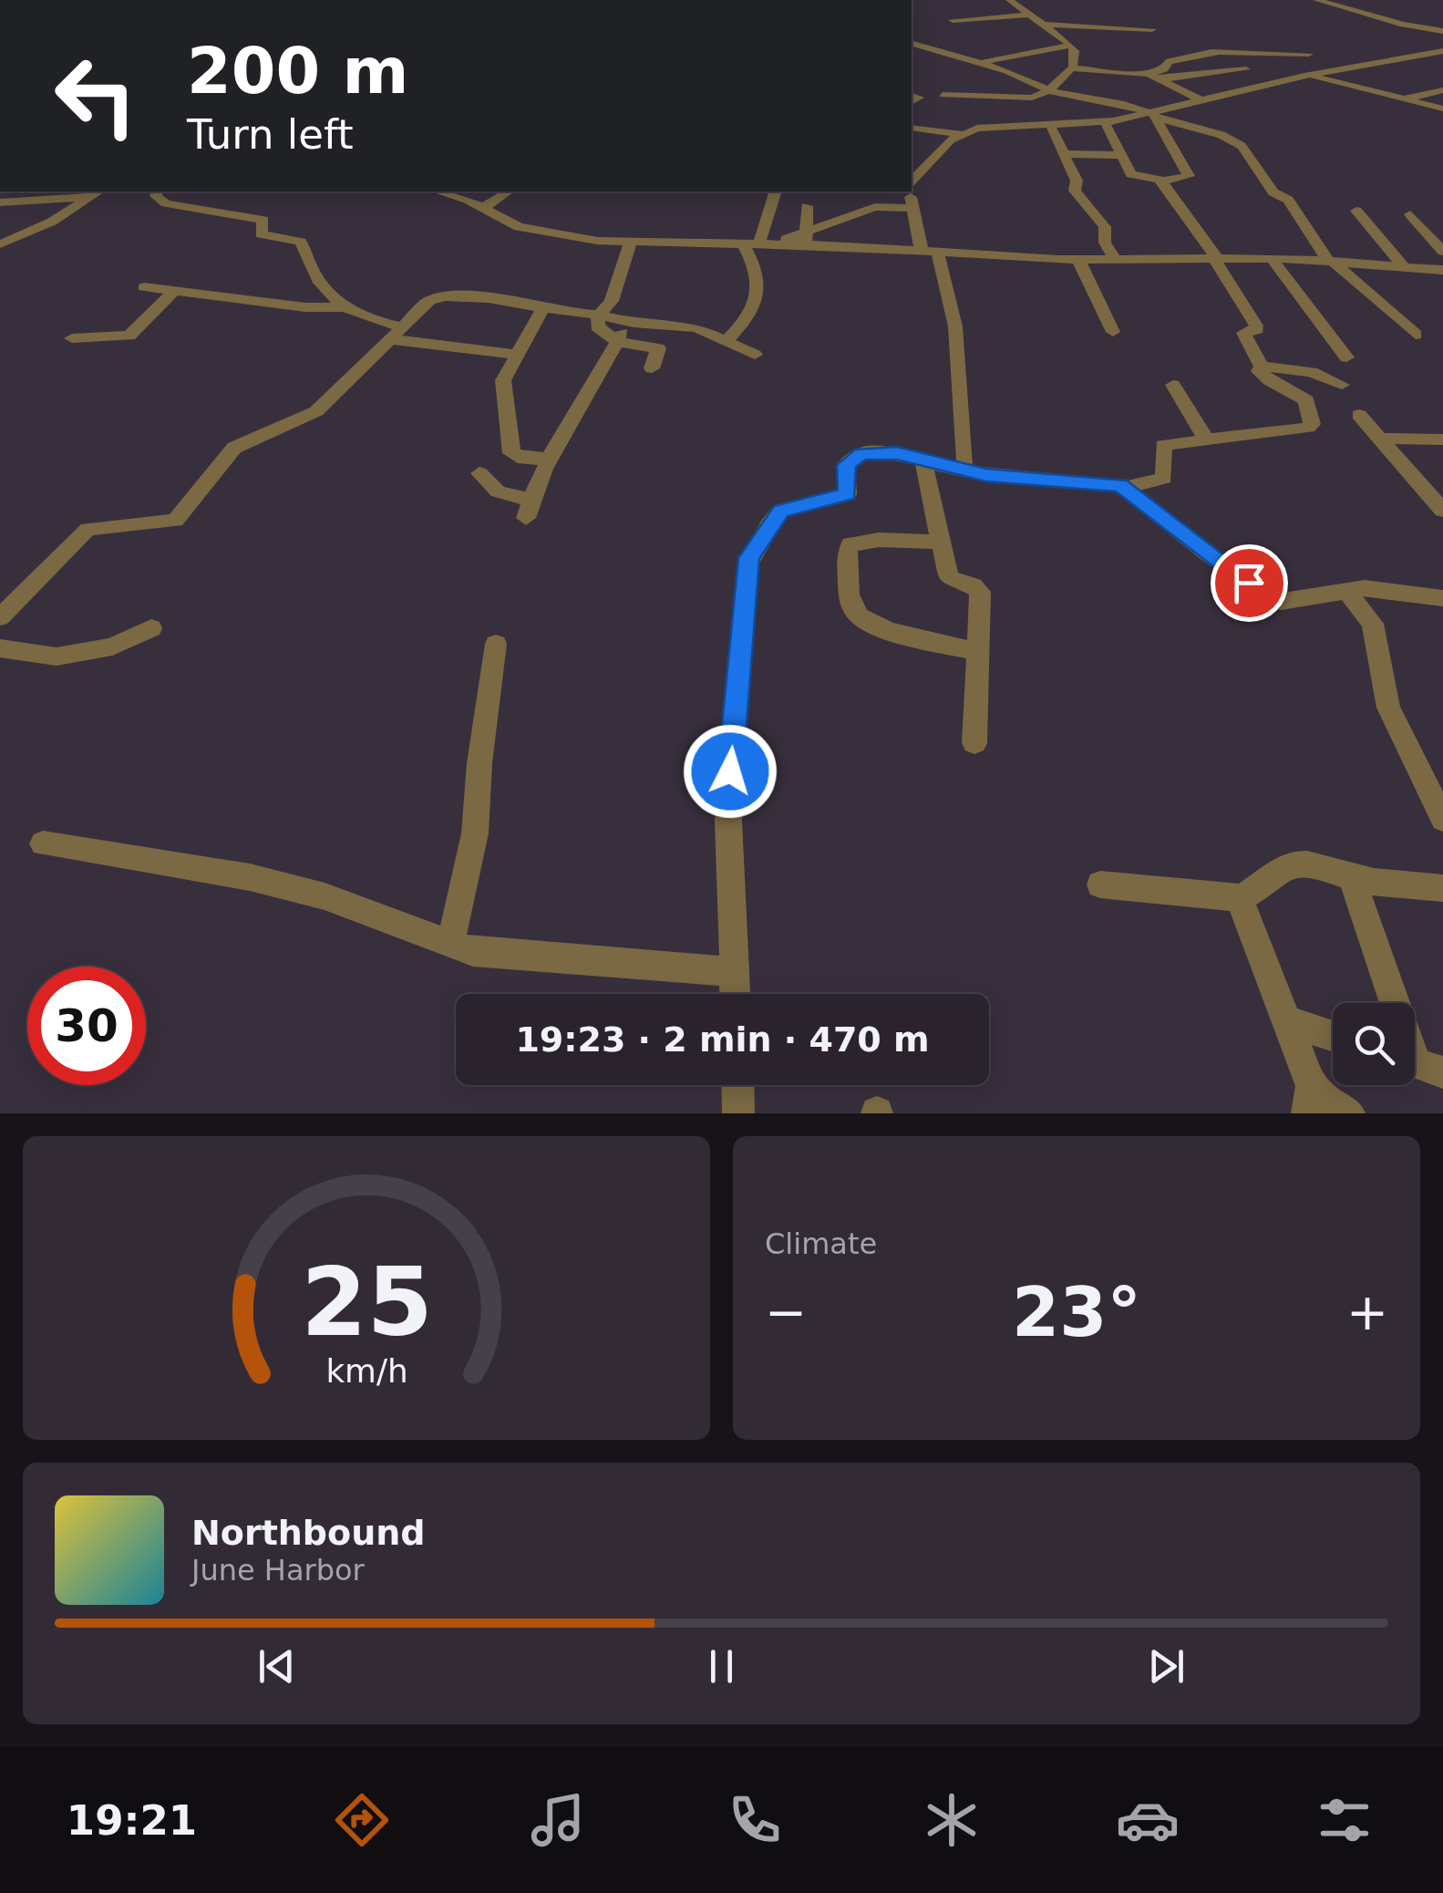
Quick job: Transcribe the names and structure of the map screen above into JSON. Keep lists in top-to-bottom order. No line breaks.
{"page":{"turn":["200 m","Turn left"],"limit":"30","trip":"19:23 · 2 min · 470 m","tile":"Climate","heat":["−","23°","+"],"song":["Northbound","June Harbor"],"tabs":"19:21","gauge":["25","km/h"]}}
